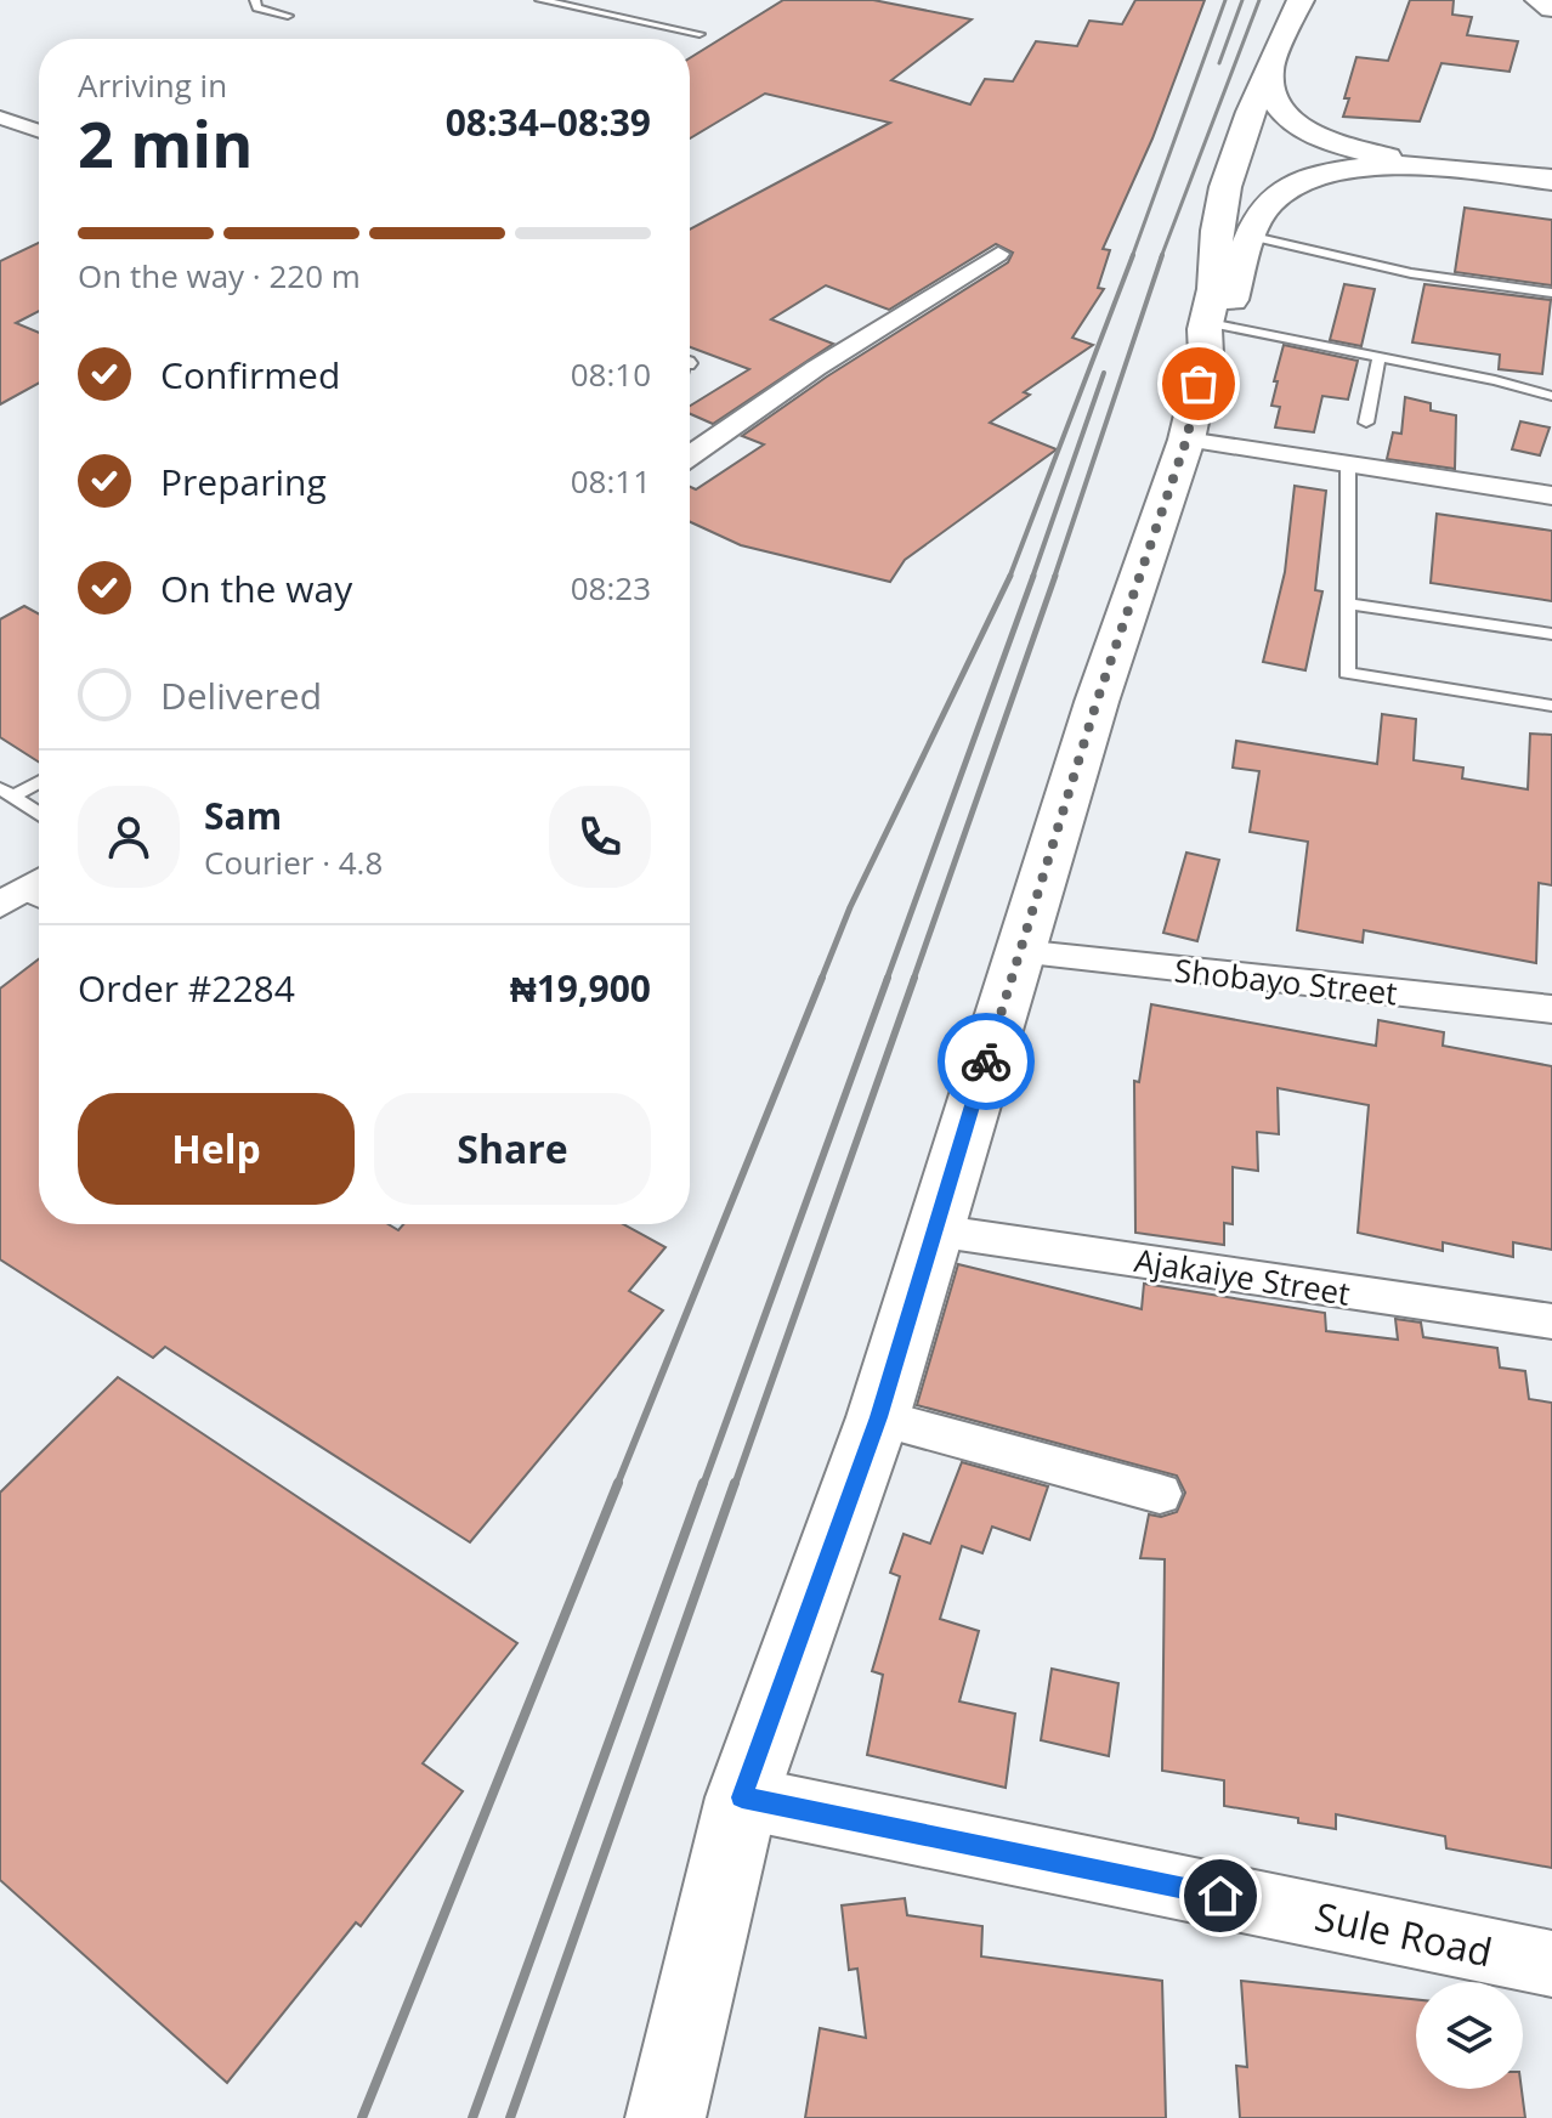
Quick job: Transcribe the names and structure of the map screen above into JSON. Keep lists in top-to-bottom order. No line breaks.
{"streets":{"street":["Shobayo Street","Ajakaiye Street","Sule Road"]},"page":{"heading":["2 min","Arriving in","08:34–08:39"],"panel":["Sam","Courier · 4.8","Order #2284","₦19,900"],"bar":"On the way · 220 m","list":[["Confirmed","08:10"],["Preparing","08:11"],["On the way","08:23"],"Delivered"],"buttons":["Help","Share"]}}
